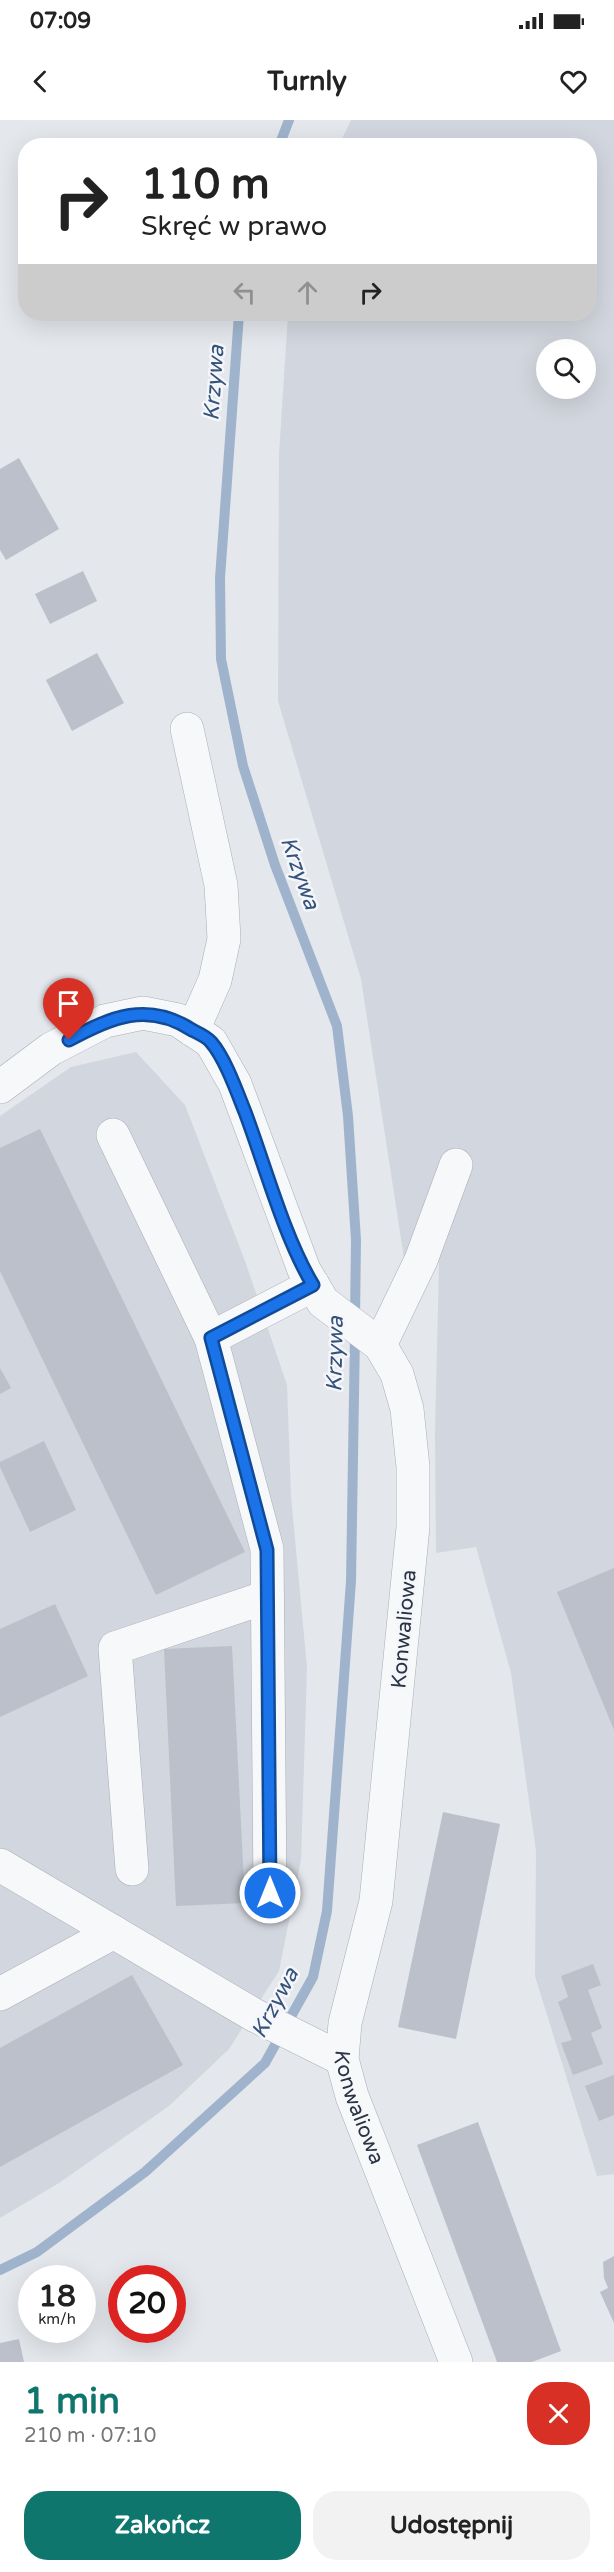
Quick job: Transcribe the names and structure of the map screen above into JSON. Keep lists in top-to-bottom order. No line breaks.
{"streets":{"street":["Konwaliowa"]},"water":["Krzywa"],"page":{"status":"07:09","header":"Turnly","turn":["110 m","Skręć w prawo"],"speed":"18 km/h","limit":"20","heading":["1 min","210 m · 07:10"],"buttons":["Zakończ","Udostępnij"]}}
